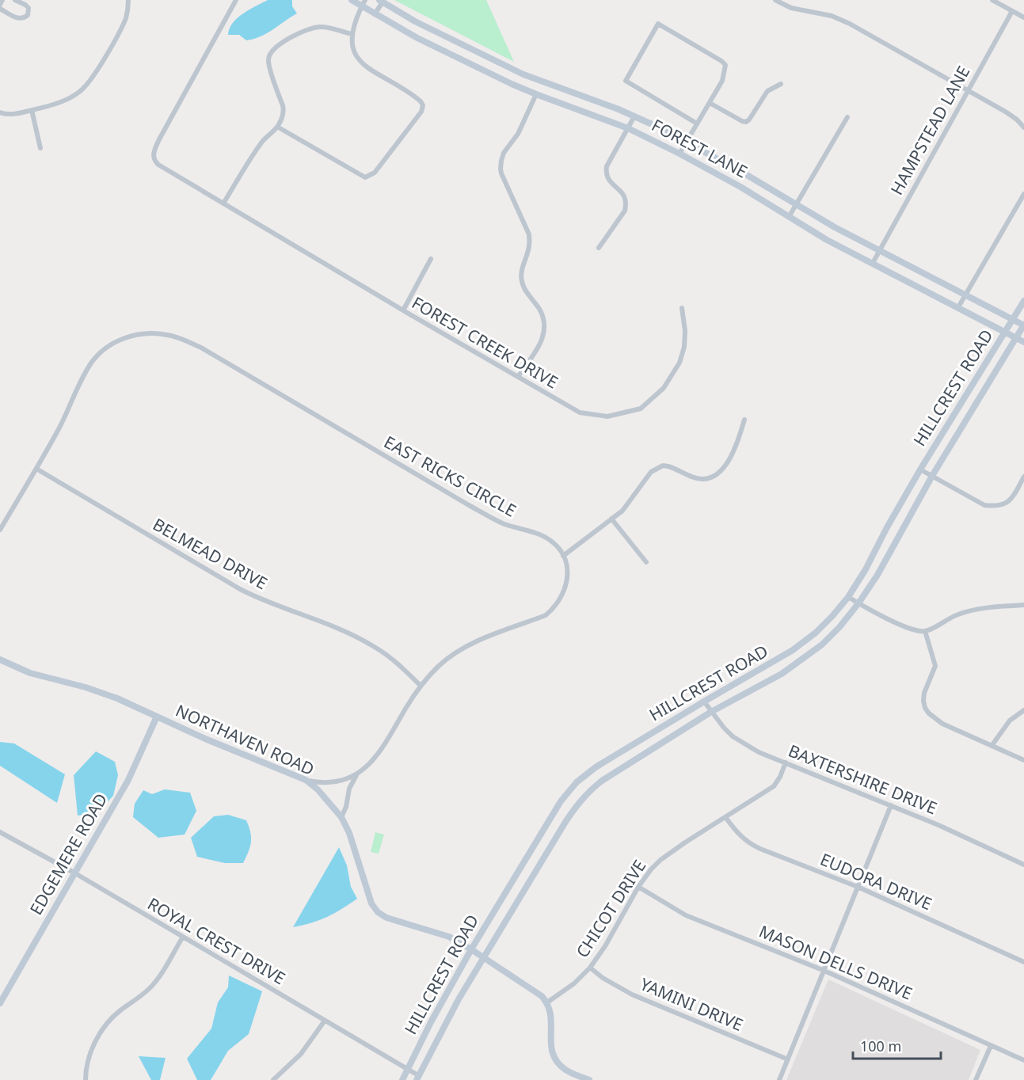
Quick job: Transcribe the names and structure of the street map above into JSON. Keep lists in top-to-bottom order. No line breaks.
{"streets":{"main road":["FOREST LANE","HILLCREST ROAD","NORTHAVEN ROAD","EDGEMERE ROAD"],"street":["HAMPSTEAD LANE","FOREST CREEK DRIVE","EAST RICKS CIRCLE","BELMEAD DRIVE","BAXTERSHIRE DRIVE","EUDORA DRIVE","CHICOT DRIVE","ROYAL CREST DRIVE","MASON DELLS DRIVE","YAMINI DRIVE"]},"crossings":[["HAMPSTEAD LANE","FOREST LANE"],["FOREST LANE","HILLCREST ROAD"],["HILLCREST ROAD","NORTHAVEN ROAD"],["HILLCREST ROAD","BAXTERSHIRE DRIVE"],["HILLCREST ROAD","ROYAL CREST DRIVE"],["EAST RICKS CIRCLE","BELMEAD DRIVE"],["NORTHAVEN ROAD","EDGEMERE ROAD"],["NORTHAVEN ROAD","CHICOT DRIVE"],["BAXTERSHIRE DRIVE","CHICOT DRIVE"],["EDGEMERE ROAD","ROYAL CREST DRIVE"],["EUDORA DRIVE","CHICOT DRIVE"],["CHICOT DRIVE","MASON DELLS DRIVE"],["CHICOT DRIVE","YAMINI DRIVE"]],"scale_bar":"100 m"}
